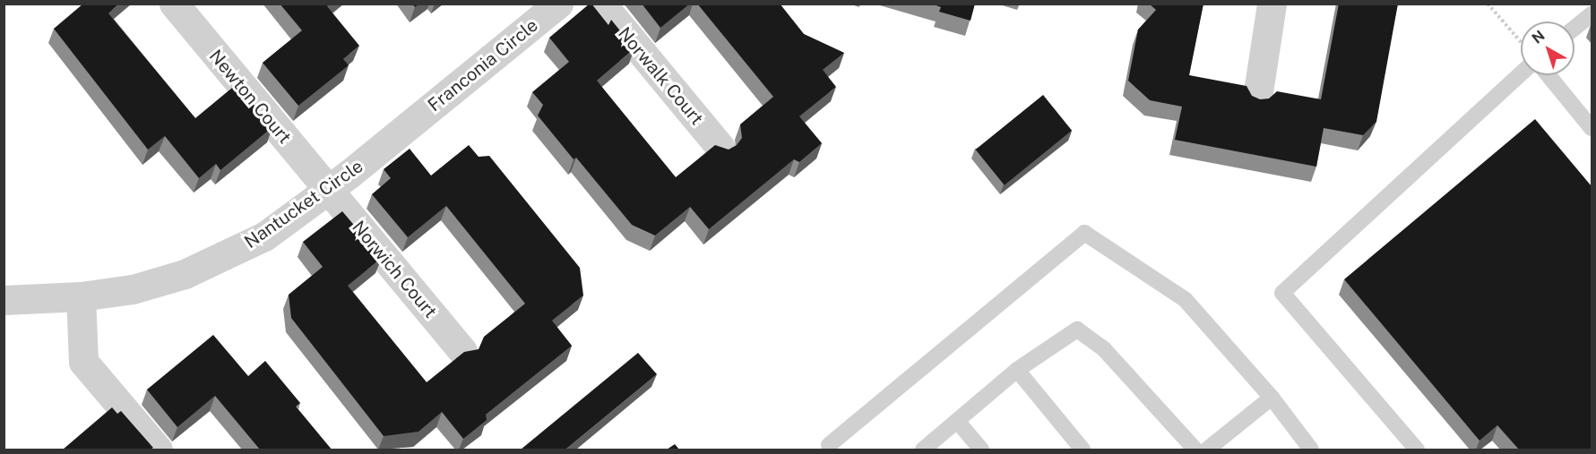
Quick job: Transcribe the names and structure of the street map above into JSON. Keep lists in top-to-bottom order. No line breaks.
{"streets":{"street":["Franconia Circle","Norwalk Court","Newton Court","Nantucket Circle","Norwich Court"]},"crossings":[["Franconia Circle","Nantucket Circle"],["Newton Court","Nantucket Circle"],["Newton Court","Norwich Court"],["Nantucket Circle","Norwich Court"]],"north":"top left"}
